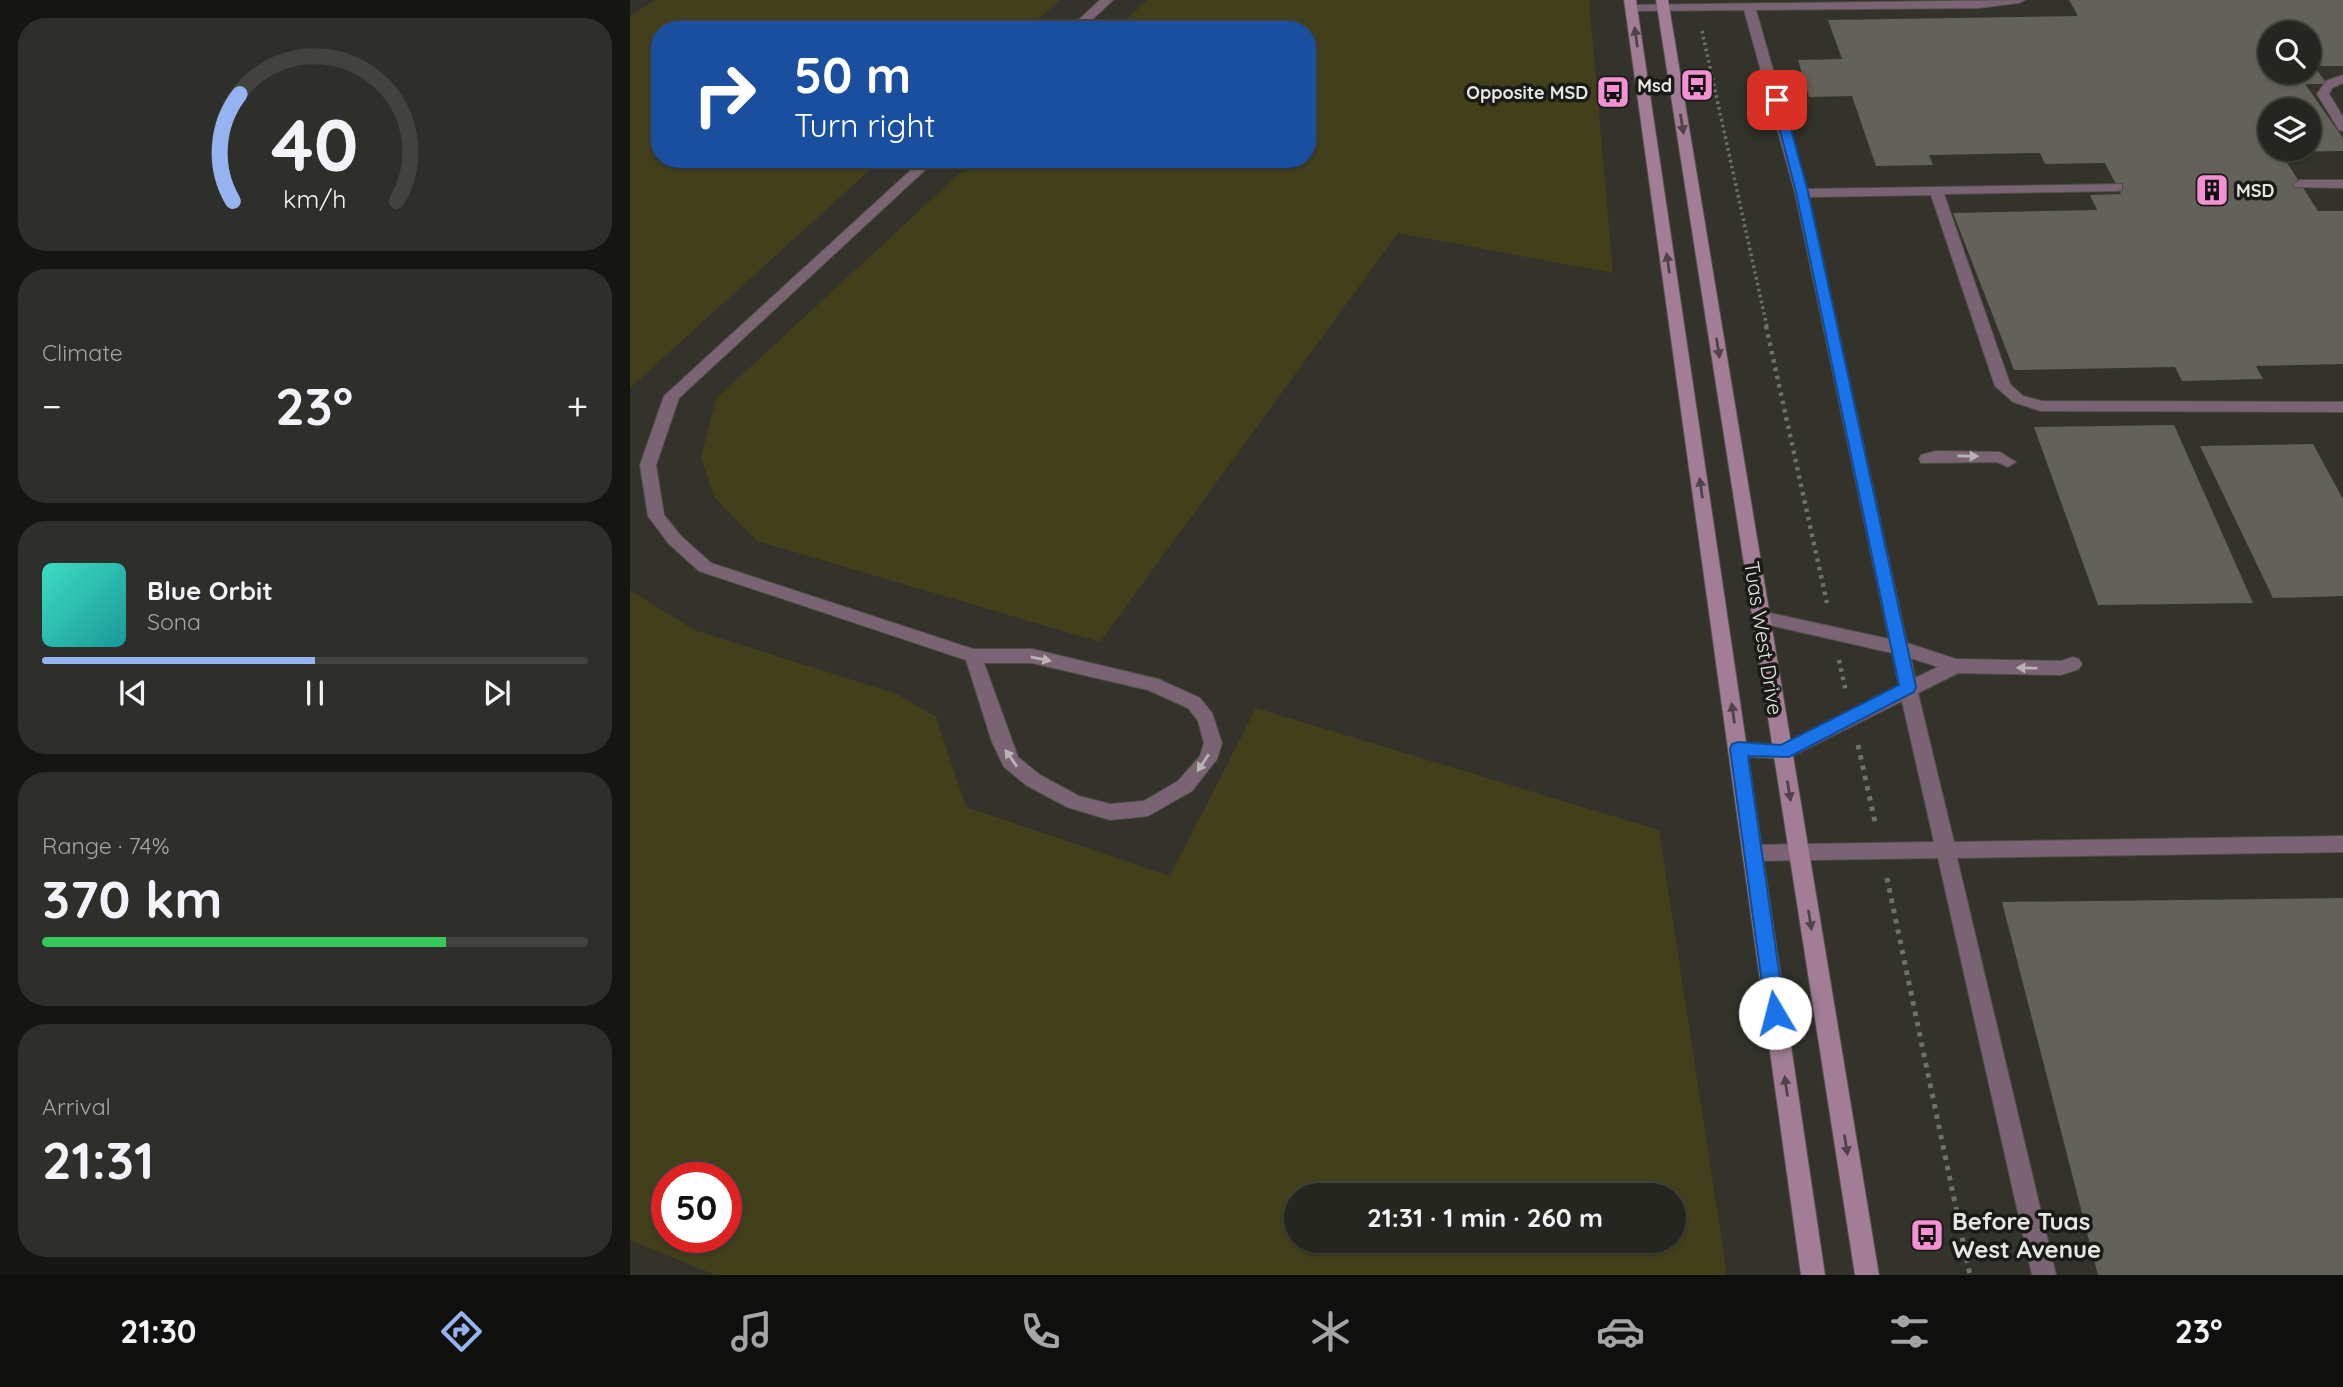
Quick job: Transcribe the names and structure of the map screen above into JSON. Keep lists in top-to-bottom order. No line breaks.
{"streets":{"main road":["Tuas West Drive"]},"places":{"bus stop":["Msd","Opposite MSD","Before Tuas West Avenue"],"building":["MSD"]},"page":{"turn":["50 m","Turn right"],"tile":["Climate",["Range · 74%","370 km"],["Arrival","21:31"]],"heat":["−","23°","+"],"song":["Blue Orbit","Sona"],"limit":"50","trip":"21:31 · 1 min · 260 m","tabs":["21:30","23°"],"gauge":["40","km/h"]}}
